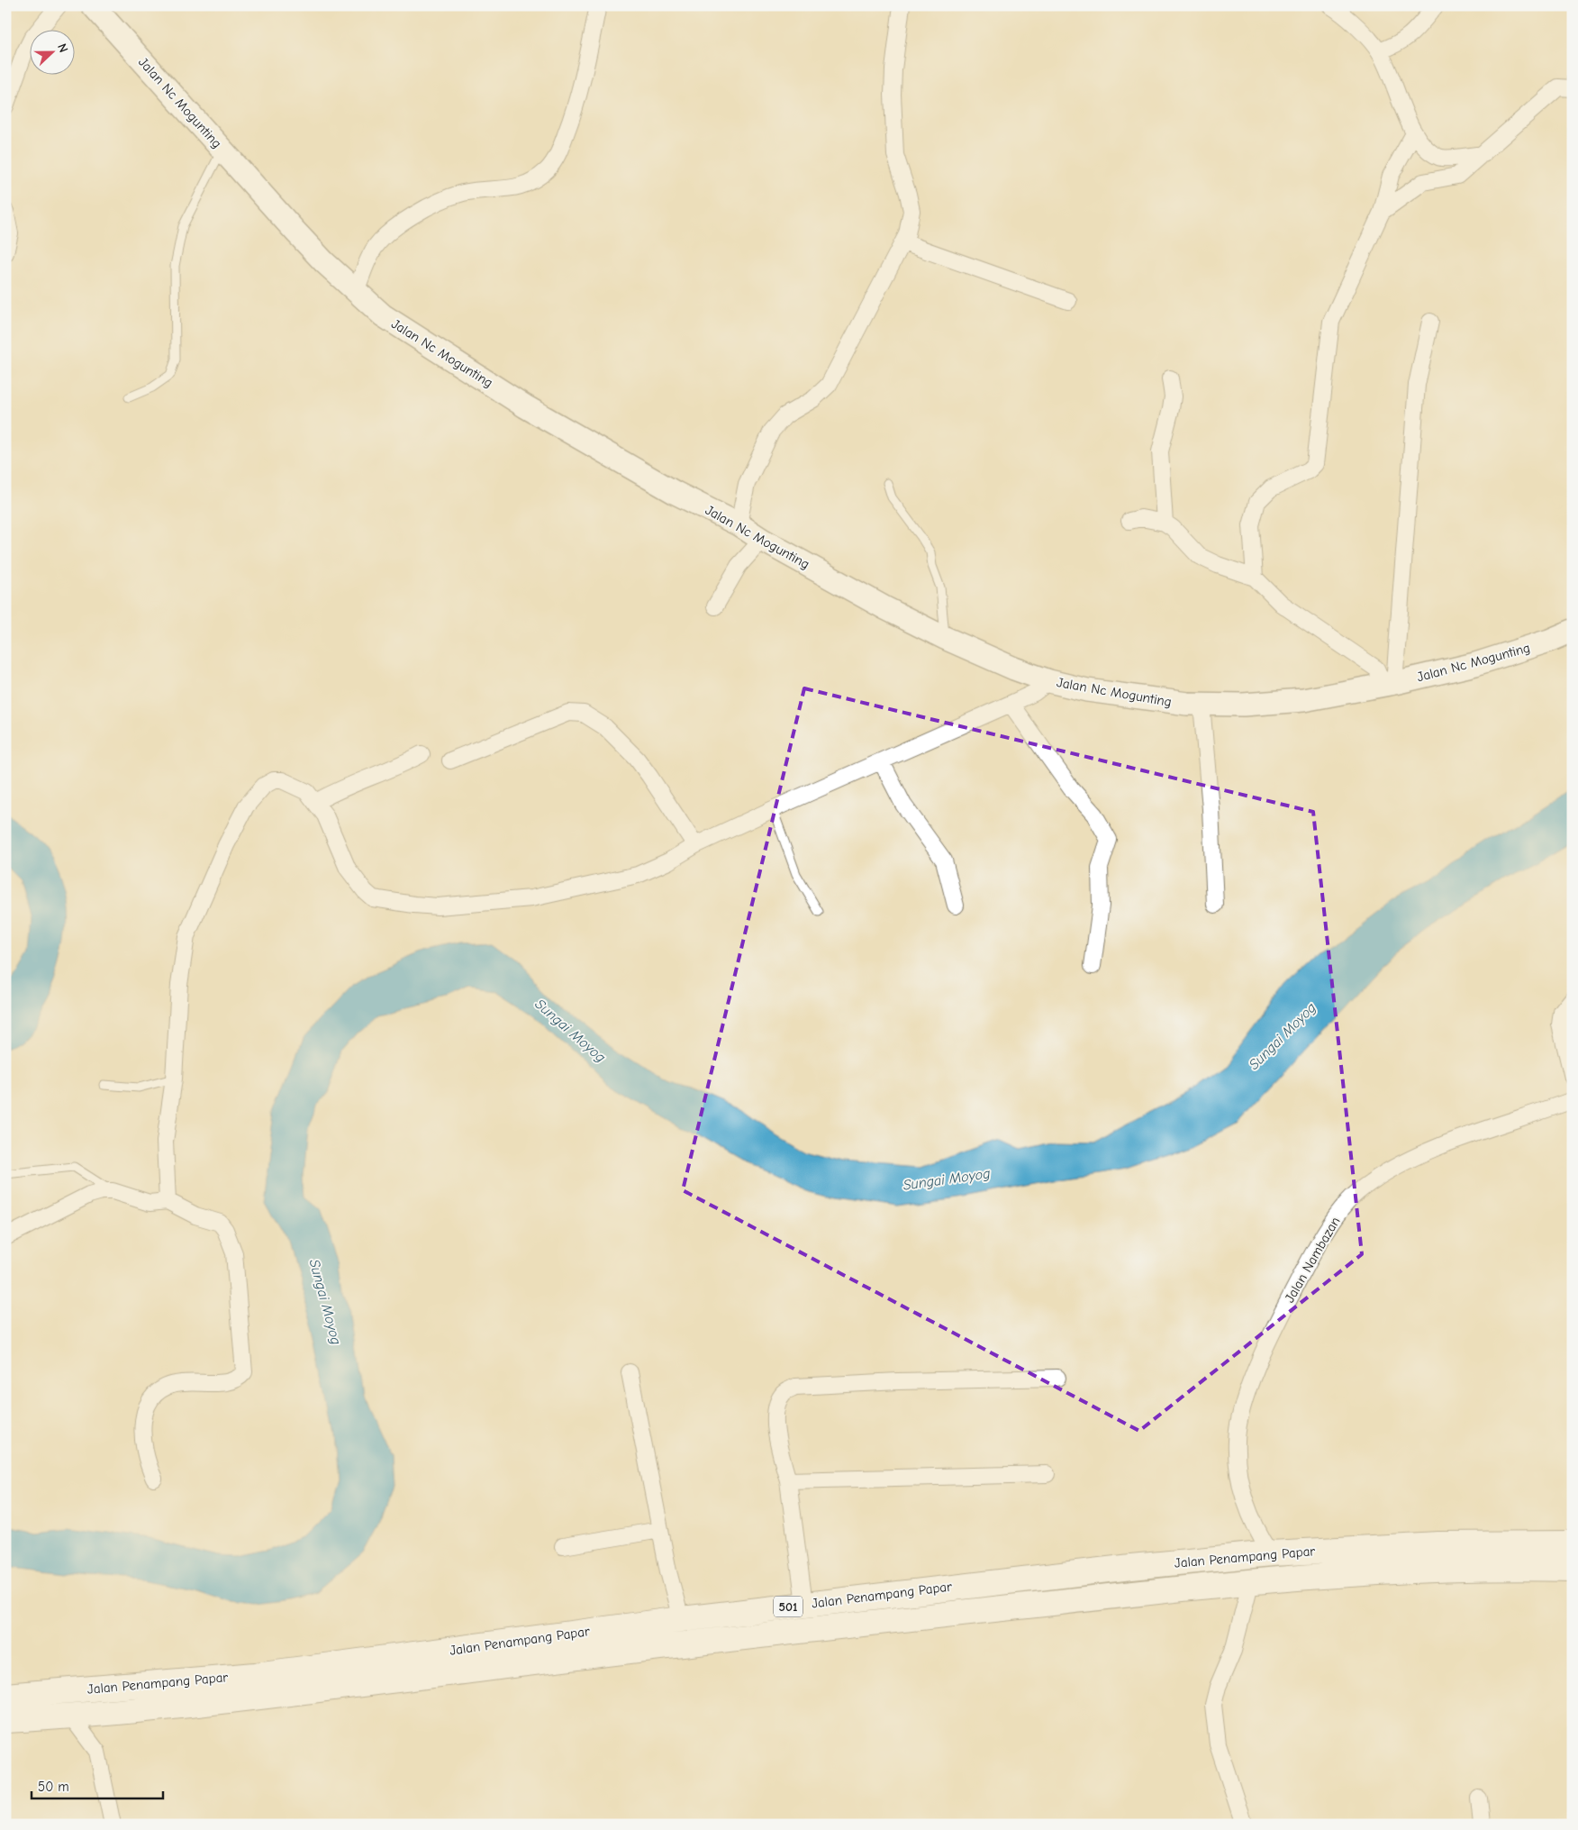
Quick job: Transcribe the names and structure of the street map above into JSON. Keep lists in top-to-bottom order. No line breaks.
{"streets":{"main road":["Jalan Penampang Papar","501"],"street":["Jalan Nc Mogunting","Jalan Nambazan"]},"crossings":[["Jalan Nambazan","Jalan Penampang Papar"]],"water":["Sungai Moyog"],"scale_bar":"50 m","north":"right"}
